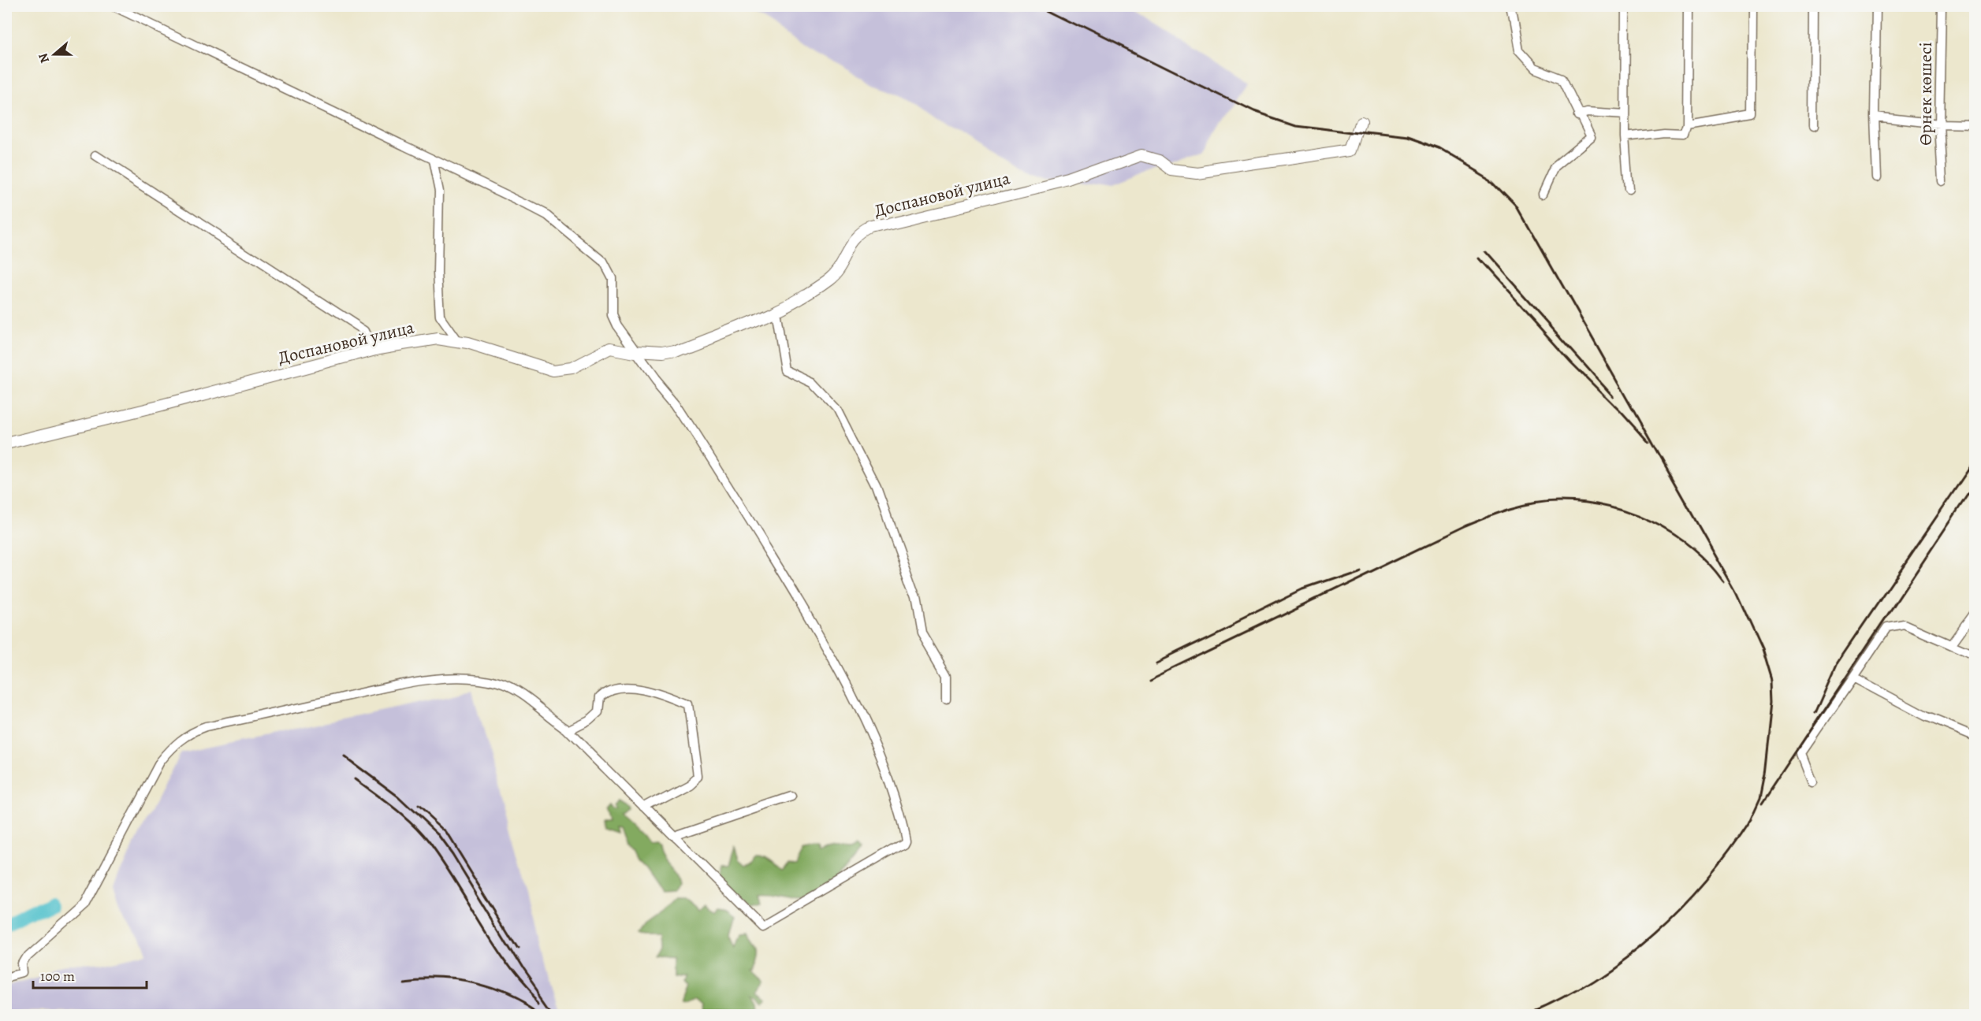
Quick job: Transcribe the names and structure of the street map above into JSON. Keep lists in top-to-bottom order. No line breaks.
{"streets":{"street":["Өрнек көшесі","Доспановой улица"]},"scale_bar":"100 m","north":"left"}
